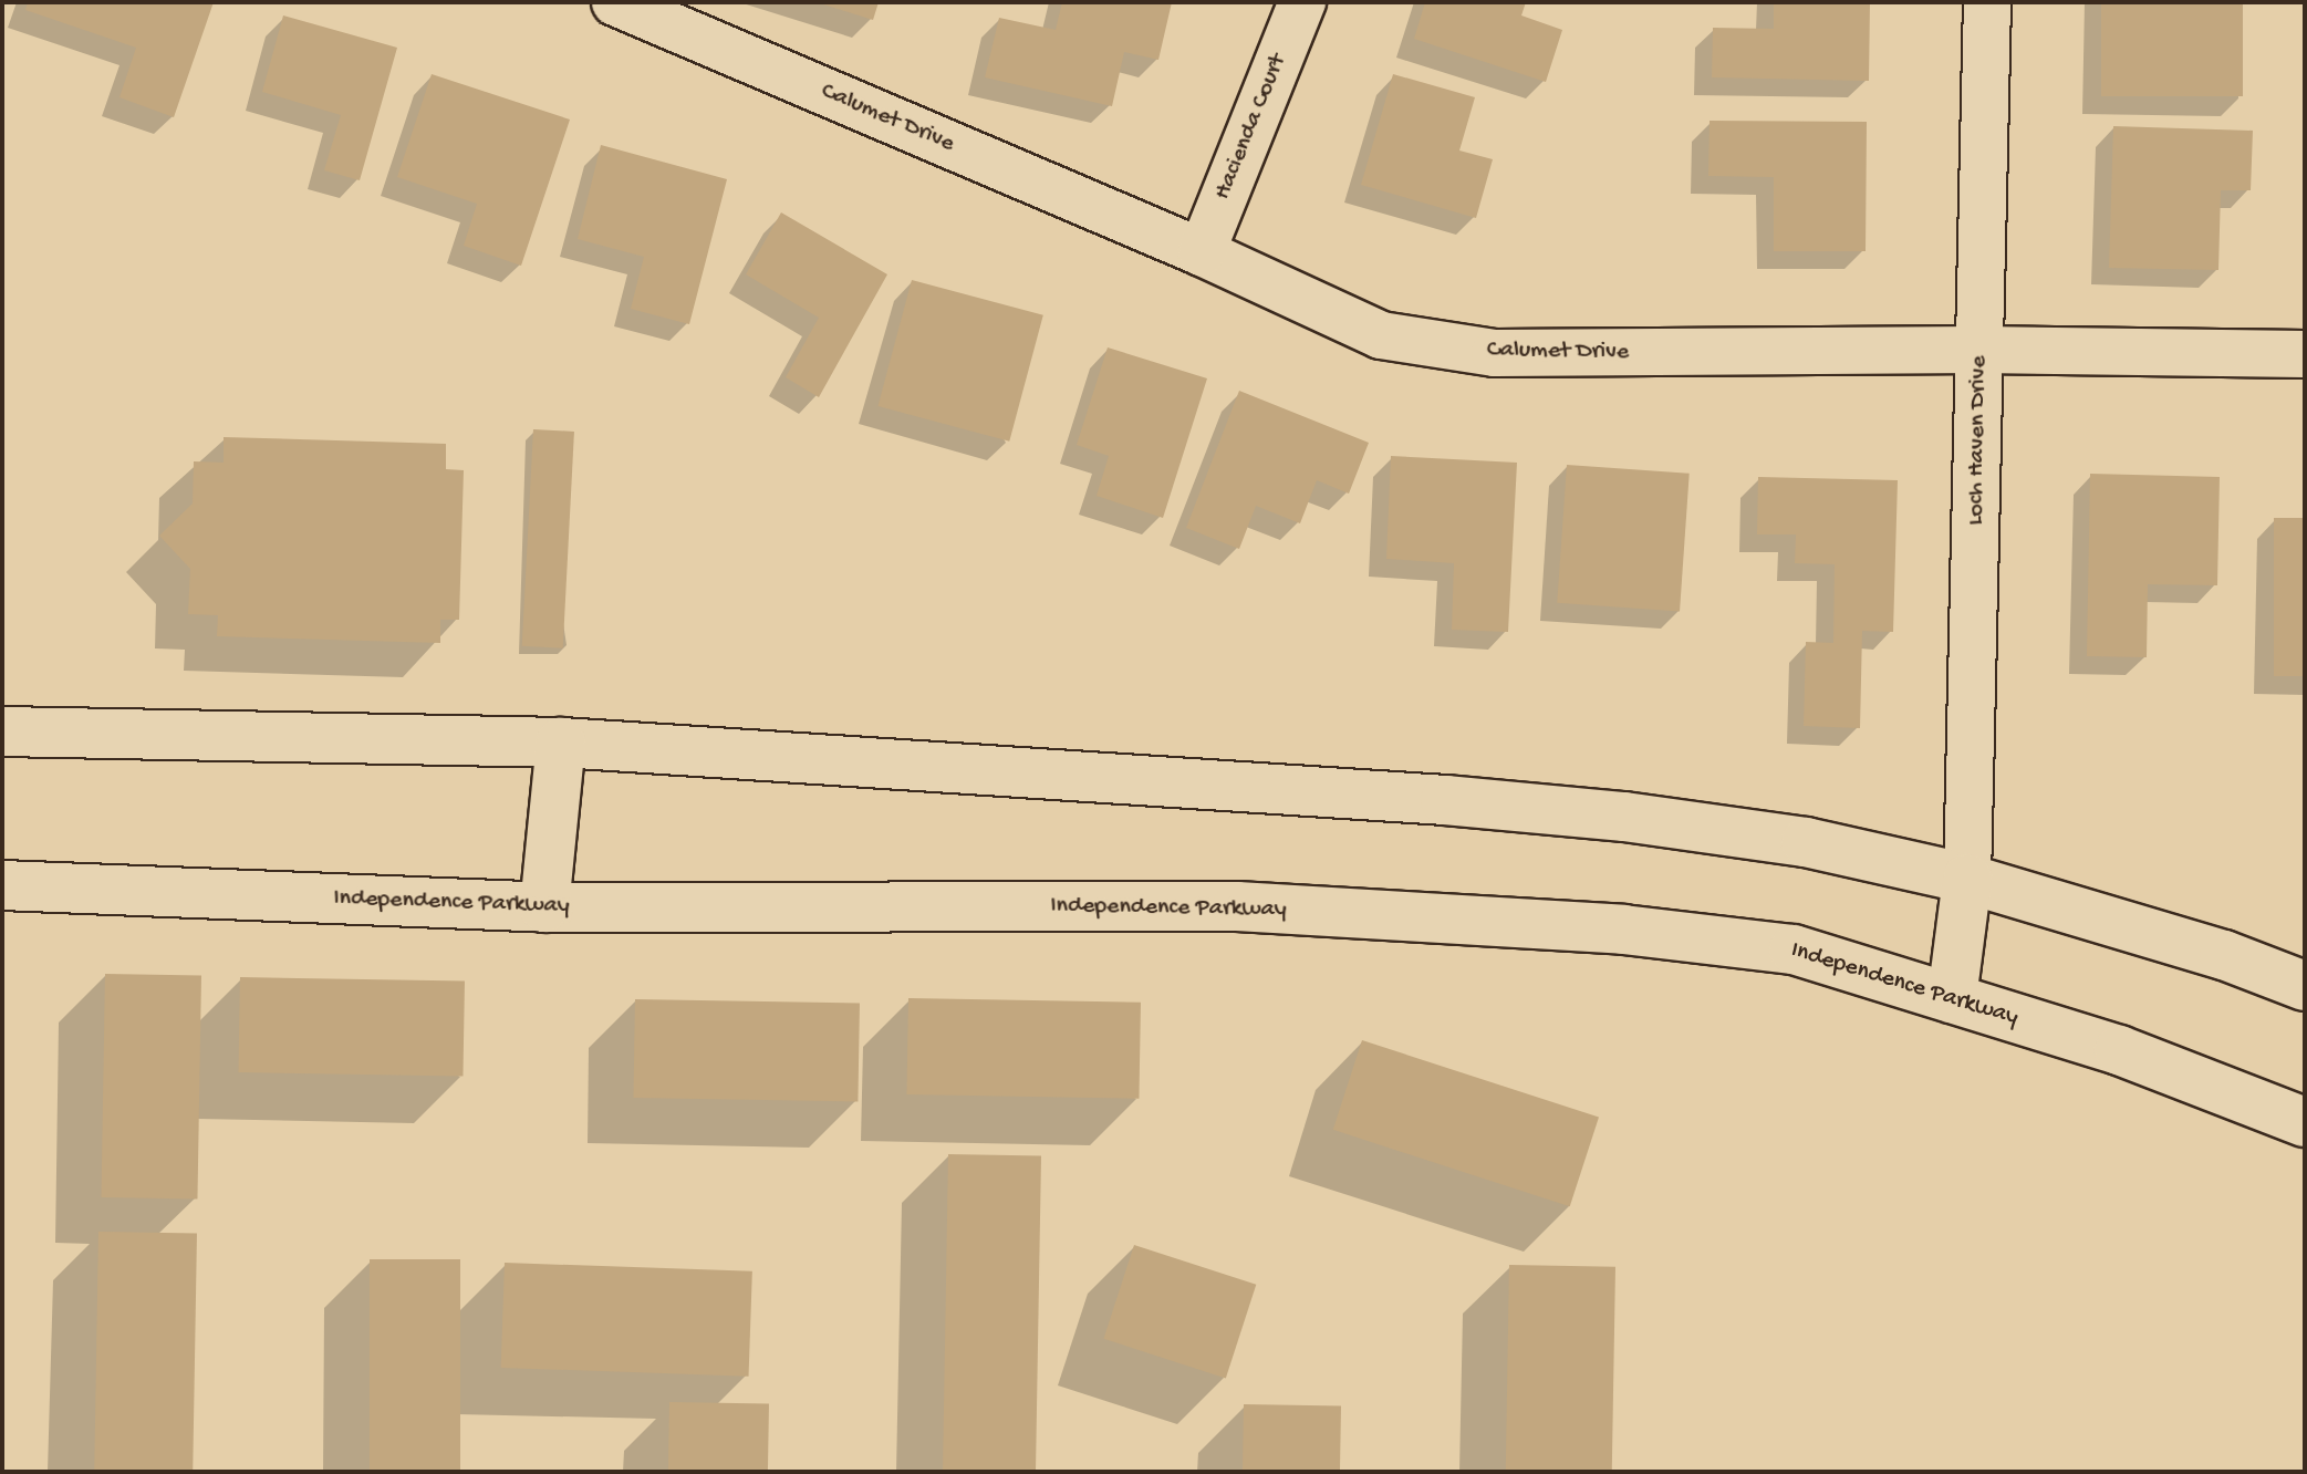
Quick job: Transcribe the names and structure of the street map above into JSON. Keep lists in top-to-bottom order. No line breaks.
{"streets":{"main road":["Independence Parkway"],"street":["Calumet Drive","Hacienda Court","Loch Haven Drive"]},"crossings":[["Calumet Drive","Hacienda Court"],["Calumet Drive","Loch Haven Drive"]]}
